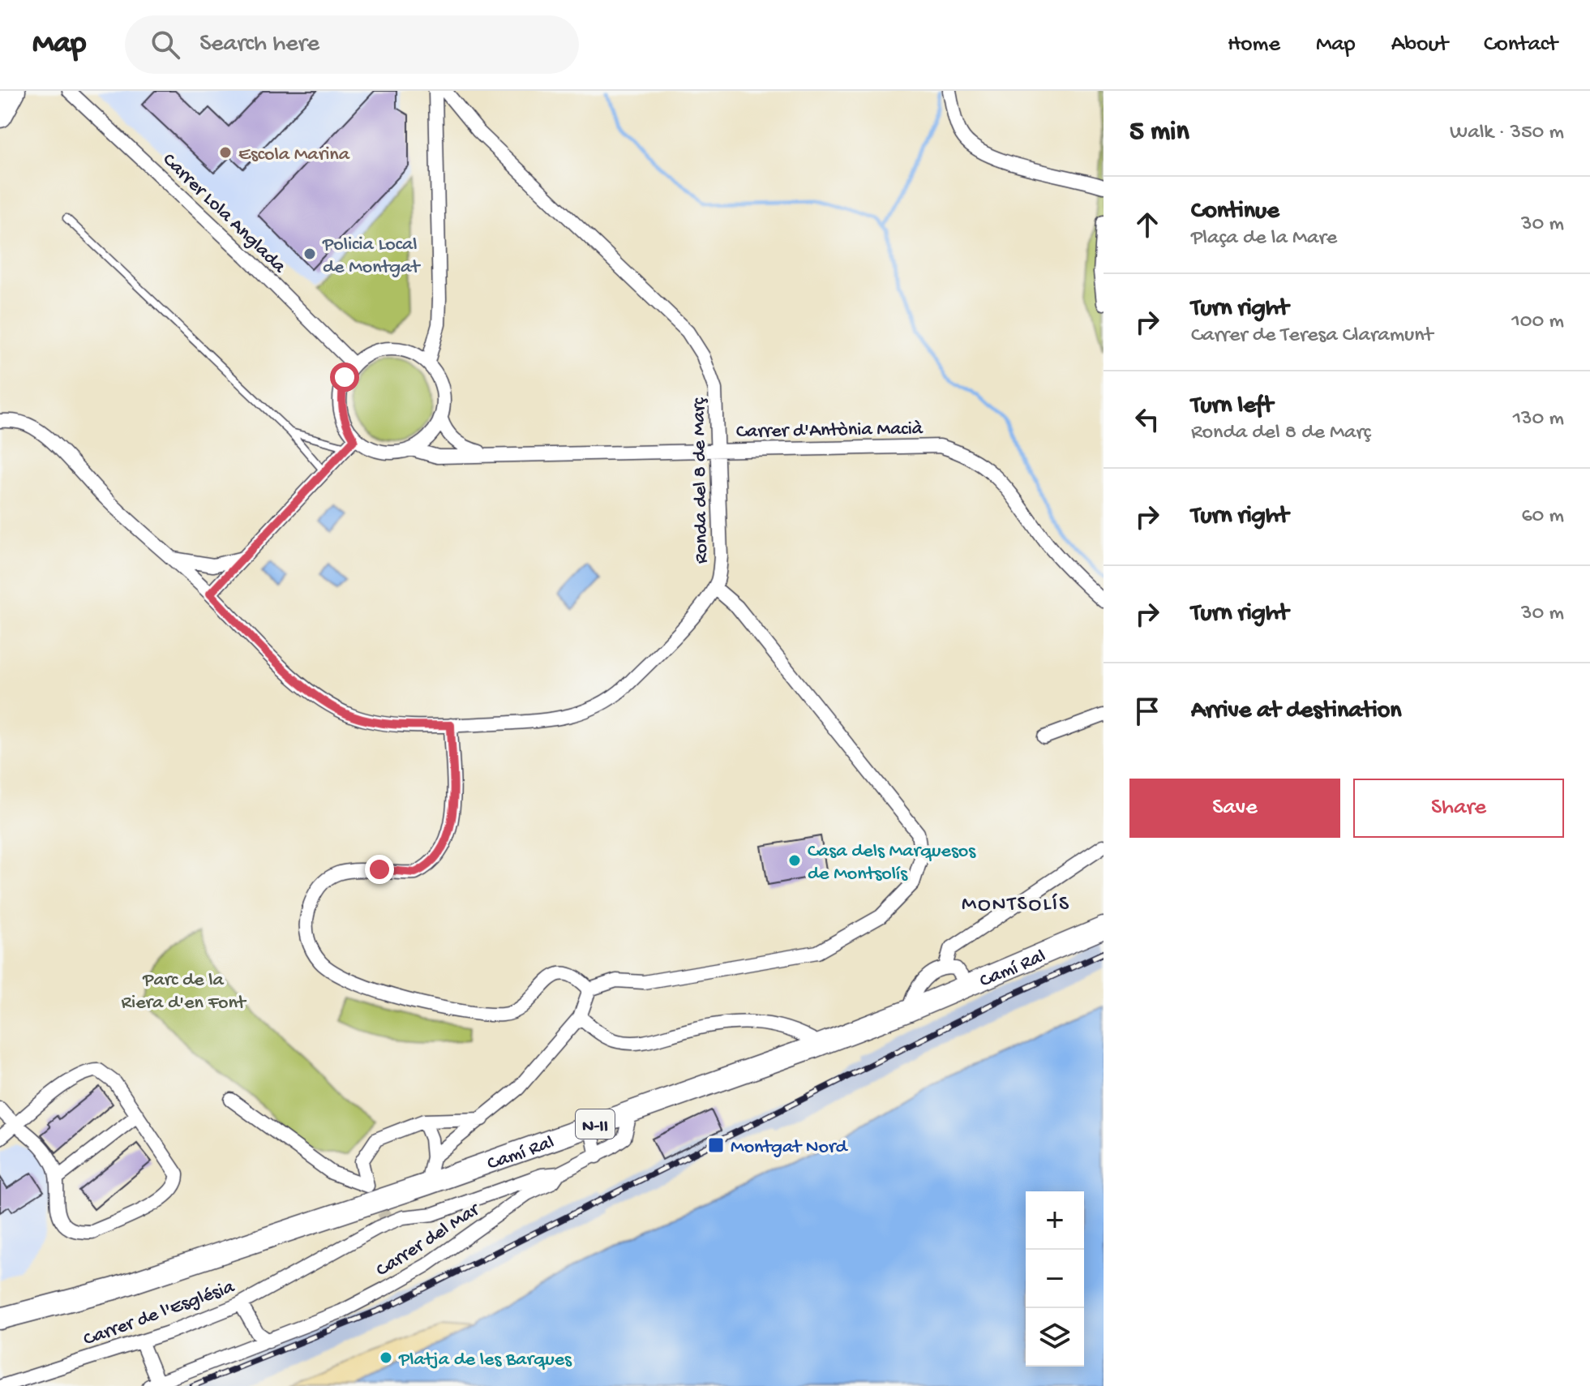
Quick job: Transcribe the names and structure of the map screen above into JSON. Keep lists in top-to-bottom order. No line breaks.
{"streets":{"main road":["Camí Ral","N-II"],"street":["Carrer Lola Anglada","Carrer d'Antònia Macià","Ronda del 8 de Març","Carrer del Mar","Carrer de l'Església"]},"crossings":[["Carrer Lola Anglada","Carrer d'Antònia Macià"],["Carrer d'Antònia Macià","Ronda del 8 de Març"],["Camí Ral","Carrer del Mar"],["Carrer del Mar","Carrer de l'Església"]],"districts":["MONTSOLÍS"],"parks":["Parc de la Riera d'en Font"],"places":{"other":["Escola Marina","Policia Local de Montgat","Casa dels Marquesos de Montsolís","Platja de les Barques"],"transit":["Montgat Nord"]},"page":{"header":"Map","search":"Search here","nav":["Home","Map","About","Contact"],"heading":["5 min","Walk · 350 m"],"list":[["Continue","Plaça de la Mare","30 m"],["Turn right","Carrer de Teresa Claramunt","100 m"],["Turn left","Ronda del 8 de Març","130 m"],["Turn right","60 m"],["Turn right","30 m"],"Arrive at destination"],"buttons":["Save","Share"],"map_buttons":["+","−"]}}
